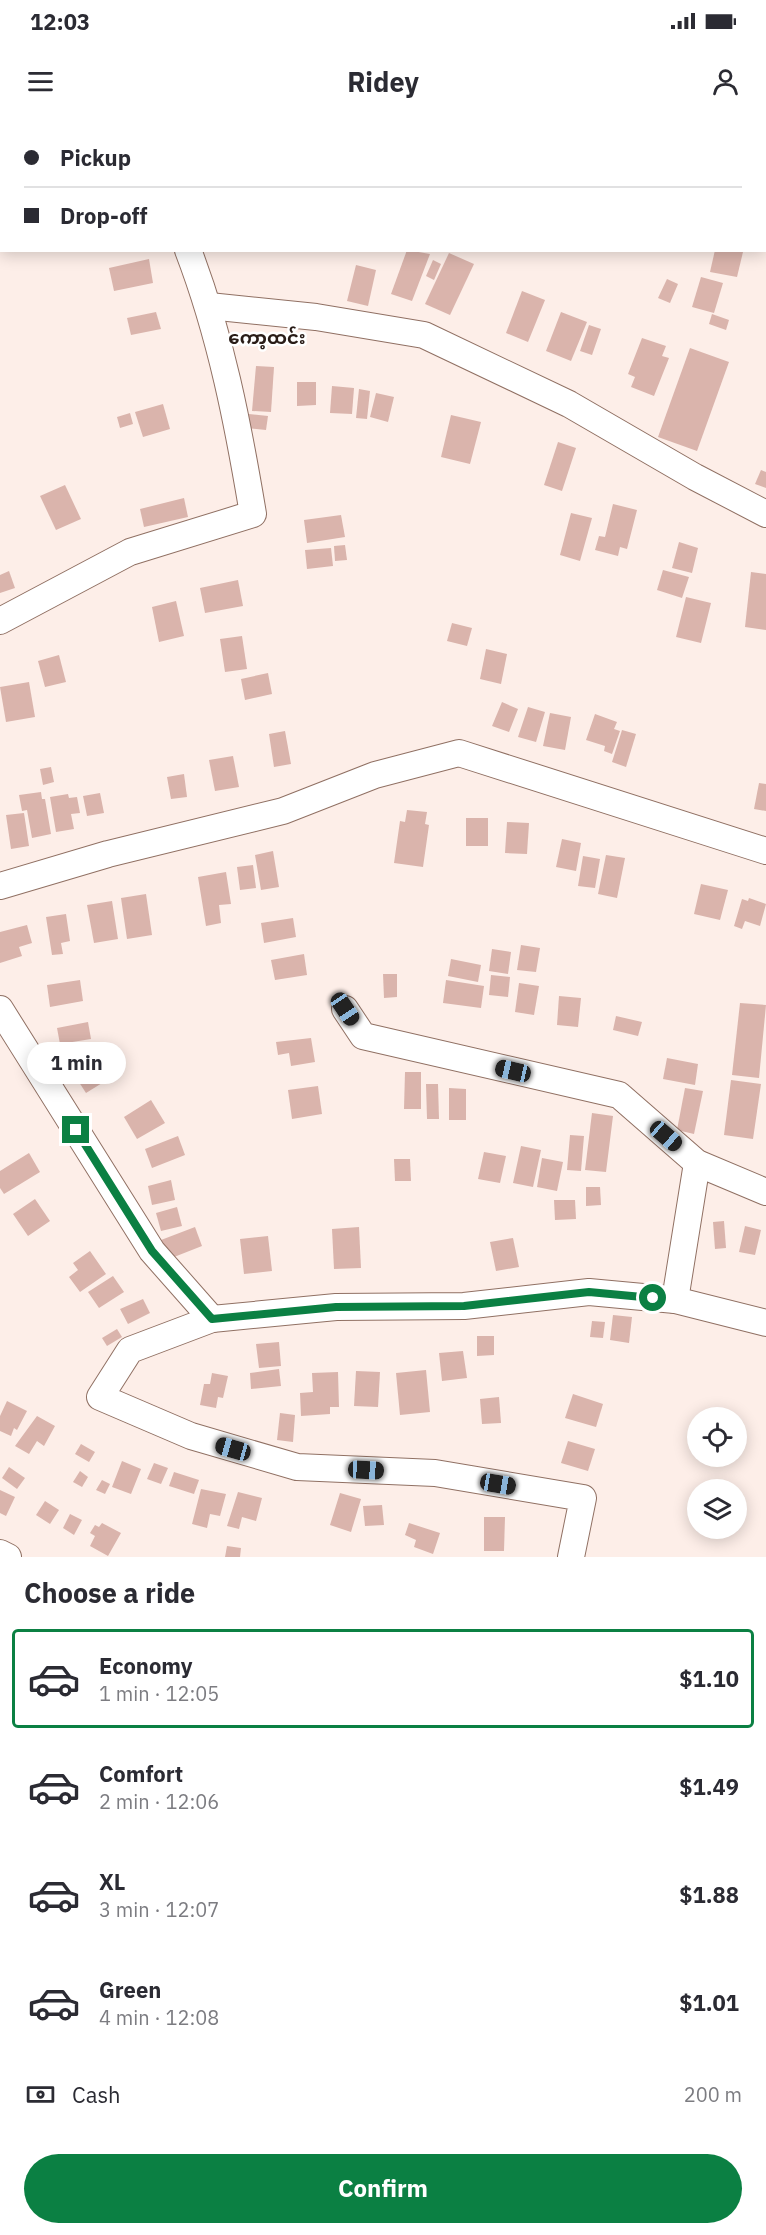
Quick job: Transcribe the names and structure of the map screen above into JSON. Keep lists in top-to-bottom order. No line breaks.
{"districts":["ကော့ထင်း"],"page":{"status":"12:03","header":"Ridey","banner":["Pickup","Drop-off"],"bubble":"1 min","heading":"Choose a ride","list":[{"name":"Economy","note":"1 min · 12:05","value":"$1.10"},{"name":"Comfort","note":"2 min · 12:06","value":"$1.49"},{"name":"XL","note":"3 min · 12:07","value":"$1.88"},{"name":"Green","note":"4 min · 12:08","value":"$1.01"}],"pay":["Cash","200 m"],"buttons":"Confirm"}}
